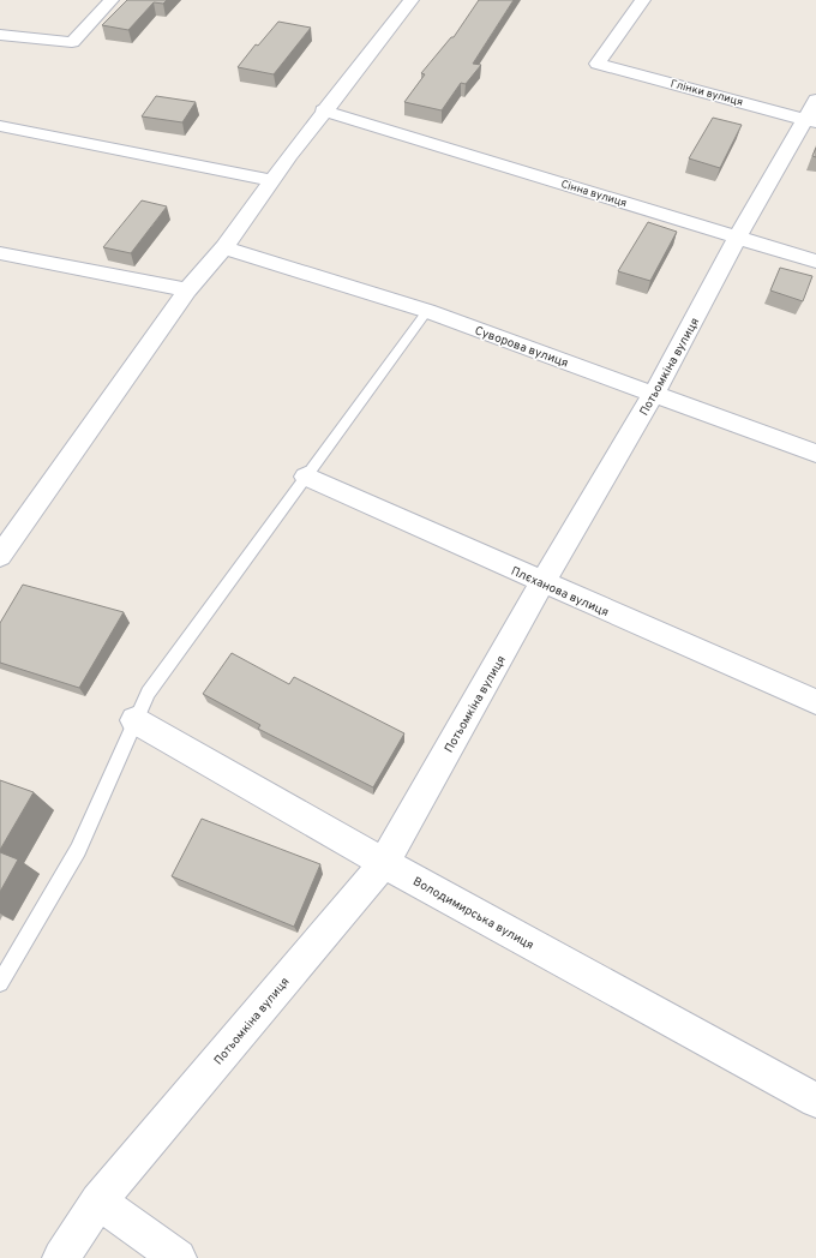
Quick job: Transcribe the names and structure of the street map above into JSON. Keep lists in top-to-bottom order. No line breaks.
{"streets":{"street":["Глінки вулиця","Сінна вулиця","Суворова вулиця","Потьомкіна вулиця","Плєханова вулиця","Володимирська вулиця"]},"crossings":[["Глінки вулиця","Потьомкіна вулиця"],["Сінна вулиця","Потьомкіна вулиця"],["Суворова вулиця","Потьомкіна вулиця"],["Потьомкіна вулиця","Плєханова вулиця"],["Потьомкіна вулиця","Володимирська вулиця"]]}
